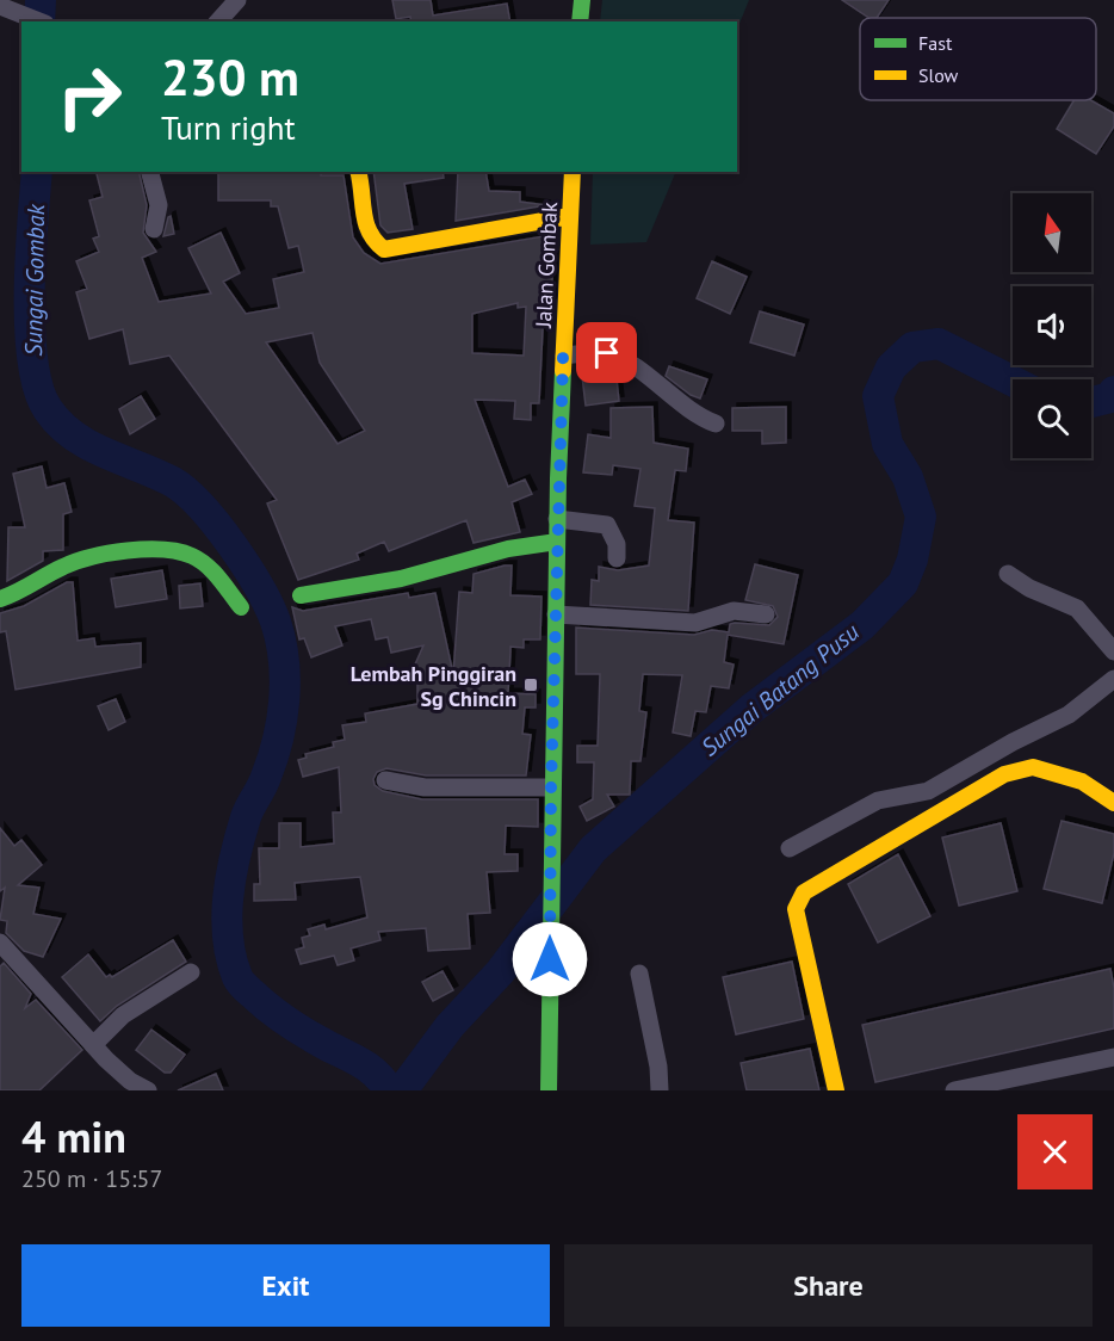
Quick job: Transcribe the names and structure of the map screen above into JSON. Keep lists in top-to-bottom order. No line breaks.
{"streets":{"street":["Jalan Gombak"]},"water":["Sungai Gombak","Sungai Batang Pusu"],"places":{"transit":["Lembah Pinggiran Sg Chincin"]},"legend":["Fast","Slow"],"north":"top","page":{"turn":["230 m","Turn right"],"heading":["4 min","250 m · 15:57"],"buttons":["Exit","Share"]}}
